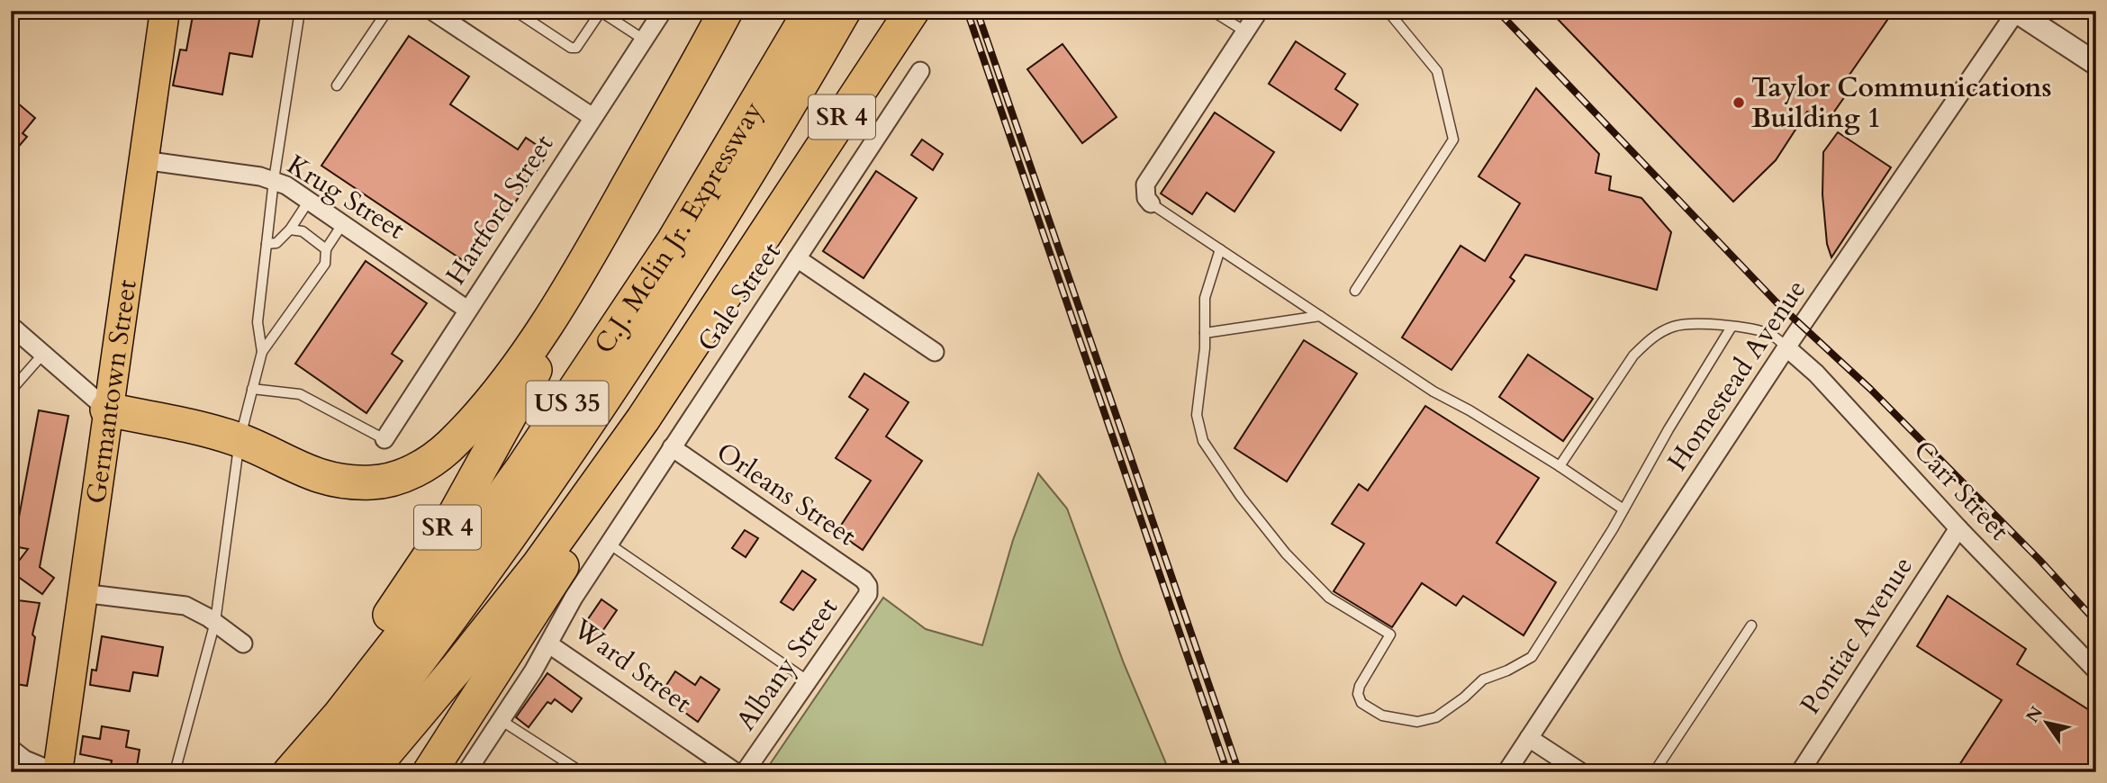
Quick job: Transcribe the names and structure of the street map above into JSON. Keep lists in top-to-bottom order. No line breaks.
{"streets":{"highway":["SR 4","C.J. Mclin Jr. Expressway","US 35"],"main road":["Germantown Street"],"street":["Krug Street","Hartford Street","Gale Street","Homestead Avenue","Carr Street","Orleans Street","Pontiac Avenue","Albany Street","Ward Street"]},"crossings":[["Krug Street","Hartford Street"],["Krug Street","Germantown Street"],["Gale Street","Orleans Street"],["Gale Street","Ward Street"],["Homestead Avenue","Carr Street"],["Carr Street","Pontiac Avenue"],["Orleans Street","Albany Street"]],"places":["Taylor Communications Building 1"],"north":"top left"}
